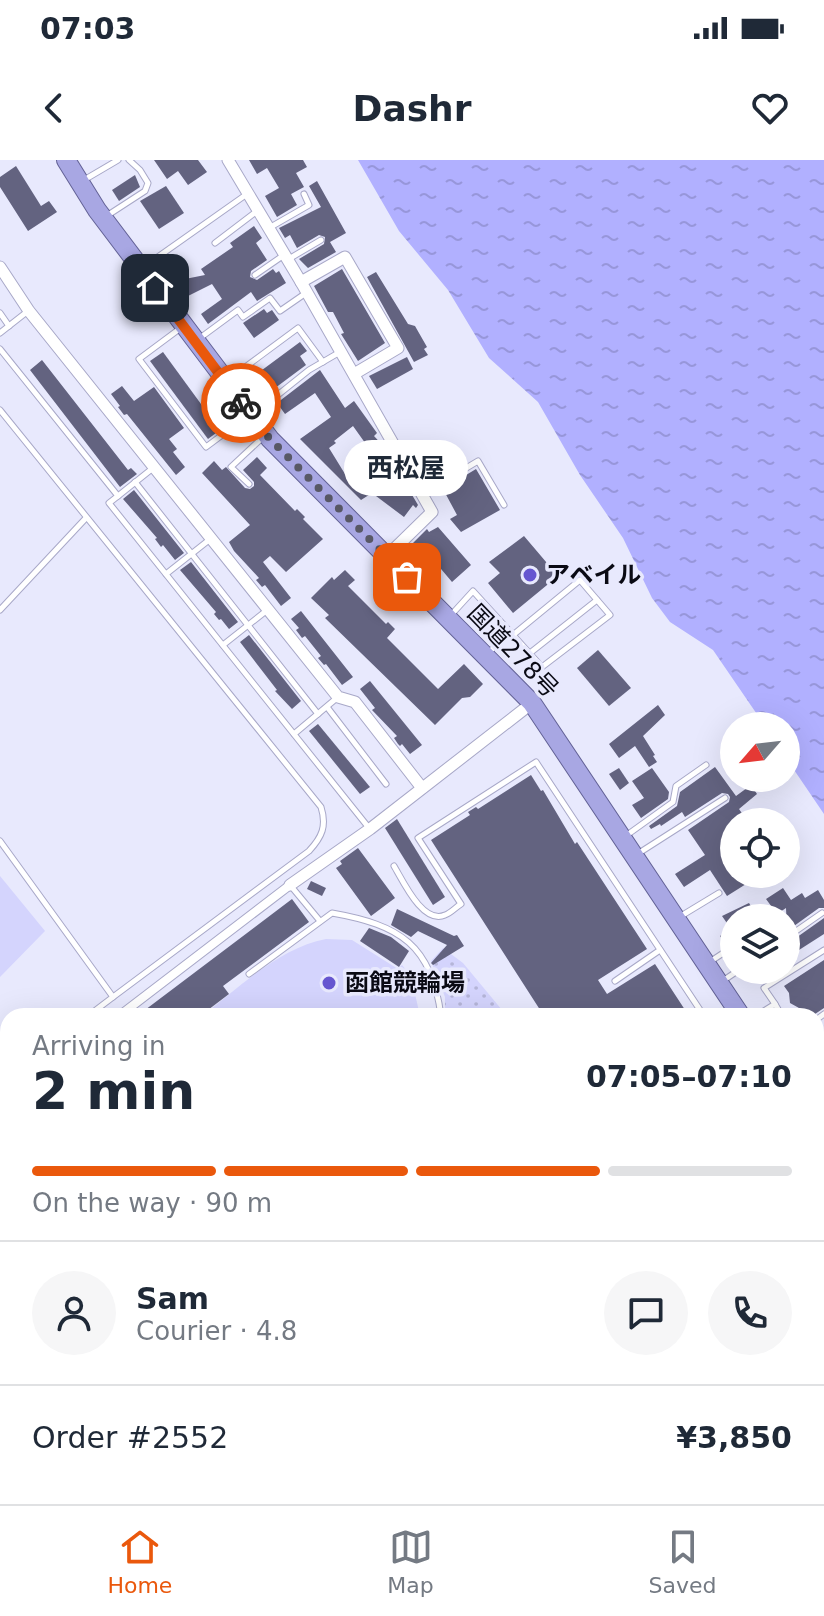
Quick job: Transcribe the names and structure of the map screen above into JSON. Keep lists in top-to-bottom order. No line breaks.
{"streets":{"highway":["国道278号"]},"places":["アベイル","西松屋","函館競輪場"],"north":"bottom left","page":{"status":"07:03","header":"Dashr","bubble":"西松屋","heading":["2 min","Arriving in","07:05–07:10"],"panel":["Sam","Courier · 4.8","Order #2552","¥3,850"],"bar":"On the way · 90 m","tabs":["Home","Map","Saved"]}}
